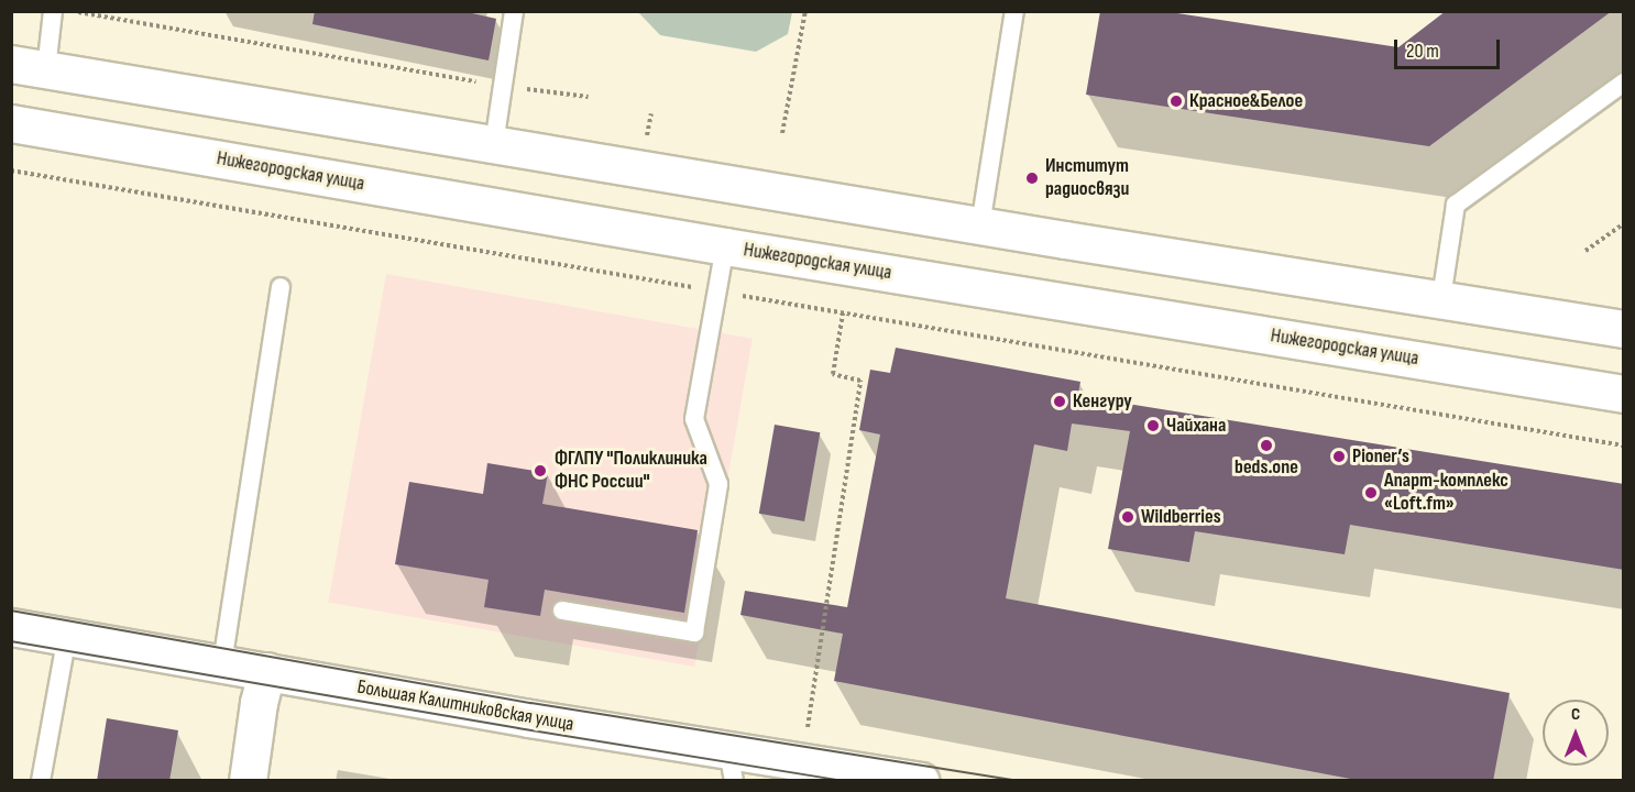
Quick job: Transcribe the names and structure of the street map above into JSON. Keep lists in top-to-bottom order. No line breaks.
{"streets":{"main road":["Нижегородская улица","Большая Калитниковская улица"]},"places":["Красное&Белое","Институт радиосвязи","Кенгуру","Чайхана","beds.one","Pioner’s","ФГЛПУ \"Поликлиника ФНС России\"","Апарт-комплекс «Loft.fm»","Wildberries"],"scale_bar":"20 m","north":"top"}
